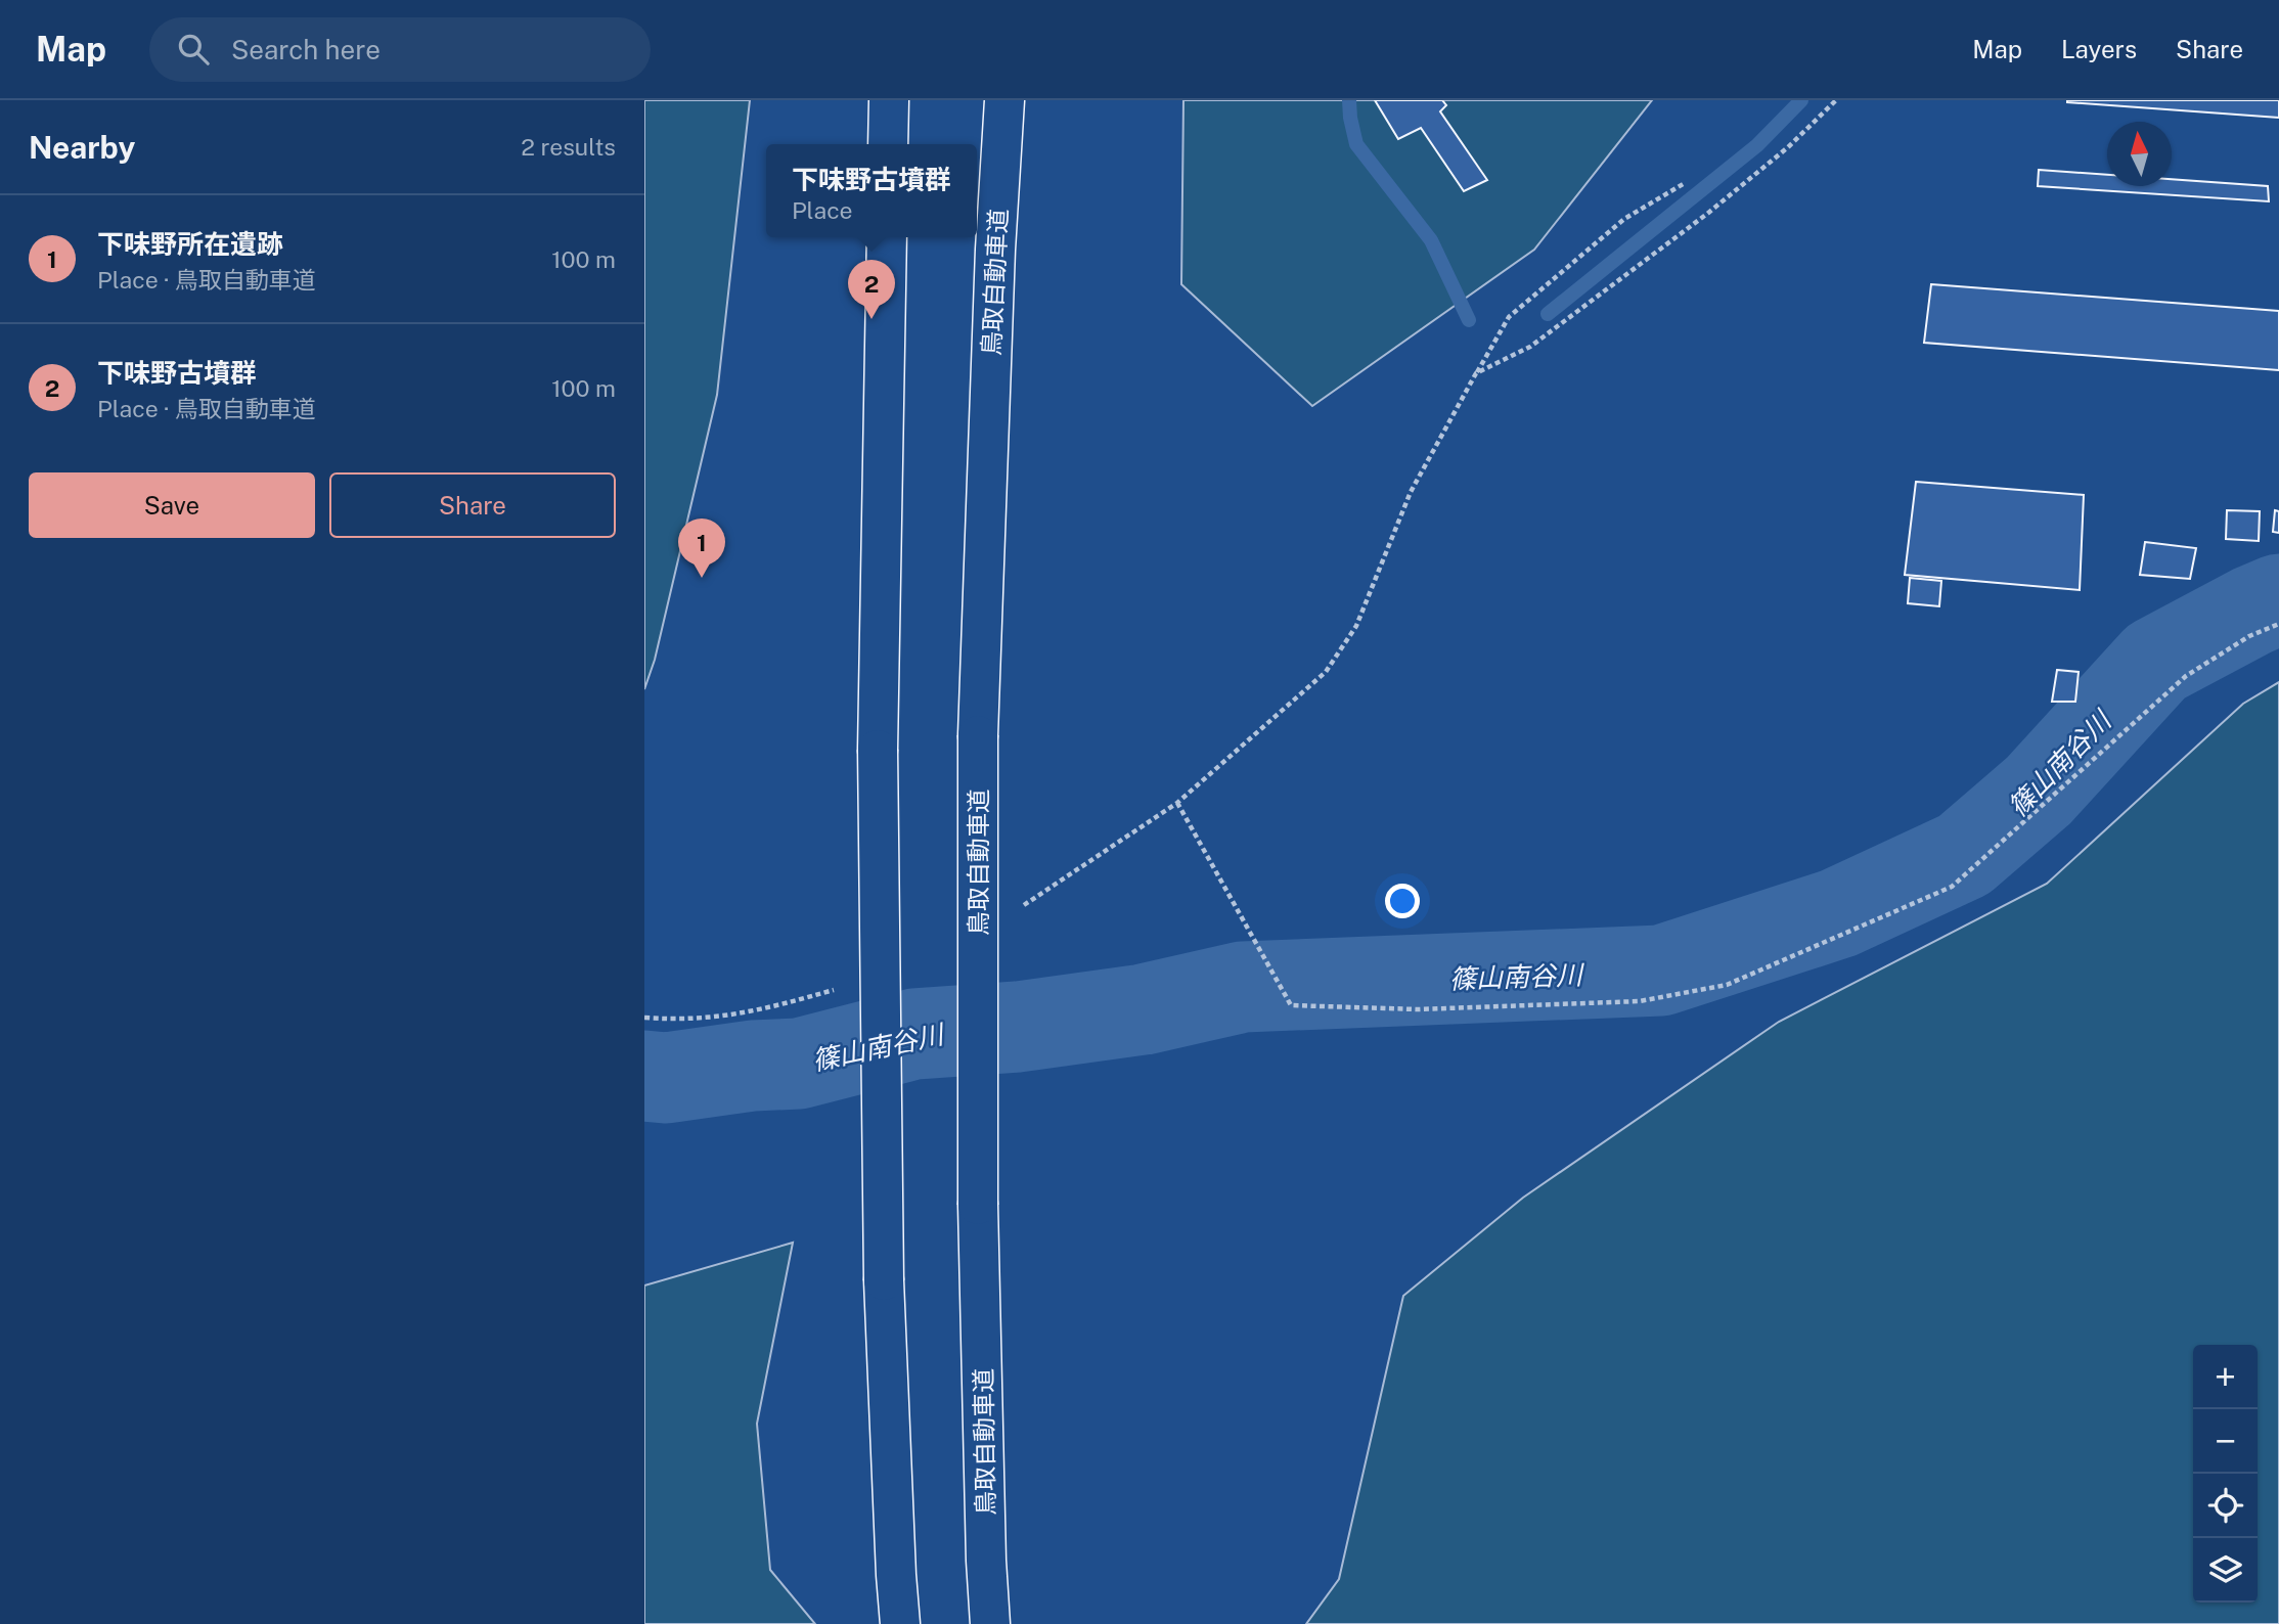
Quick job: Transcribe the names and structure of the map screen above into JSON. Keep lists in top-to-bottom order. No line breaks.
{"streets":{"highway":["鳥取自動車道"]},"water":["篠山南谷川"],"north":"top","page":{"header":"Map","search":"Search here","nav":["Map","Layers","Share"],"heading":["Nearby","2 results"],"popup":["下味野古墳群","Place"],"list":[{"mark":"1","name":"下味野所在遺跡","note":"Place · 鳥取自動車道","value":"100 m"},{"mark":"2","name":"下味野古墳群","note":"Place · 鳥取自動車道","value":"100 m"}],"pins":["2","1"],"buttons":["Save","Share"],"map_buttons":["+","−"]}}
